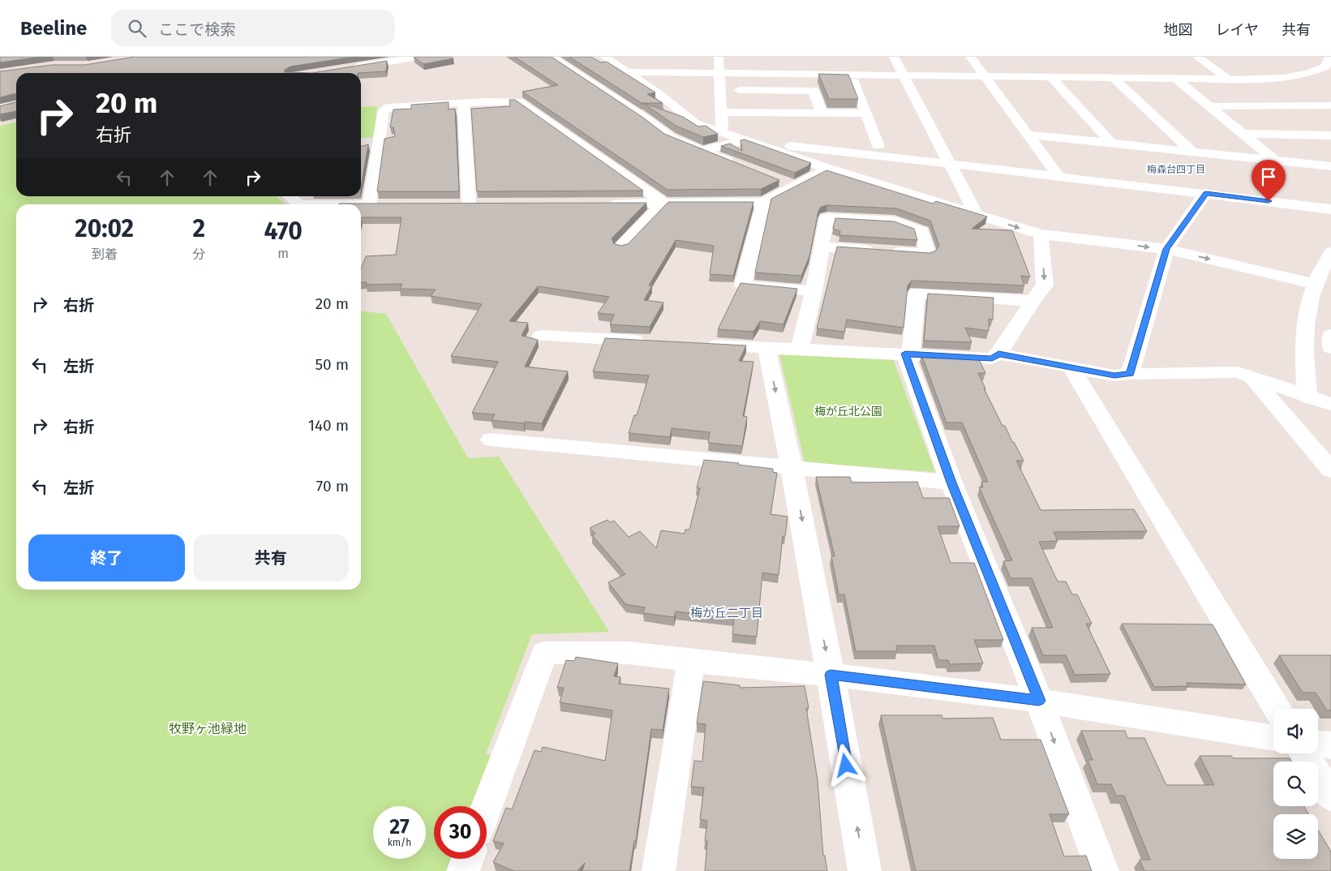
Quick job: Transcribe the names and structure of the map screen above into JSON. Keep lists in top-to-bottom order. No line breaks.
{"districts":["梅森台四丁目","梅が丘二丁目"],"parks":["梅が丘北公園","牧野ヶ池緑地"],"page":{"header":"Beeline","search":"ここで検索","nav":["地図","レイヤ","共有"],"turn":["20 m","右折"],"eta":["20:02","到着","2","分","470","m"],"list":[{"name":"右折","value":"20 m"},{"name":"左折","value":"50 m"},{"name":"右折","value":"140 m"},{"name":"左折","value":"70 m"}],"buttons":["終了","共有"],"speed":"27 km/h","limit":"30"}}
